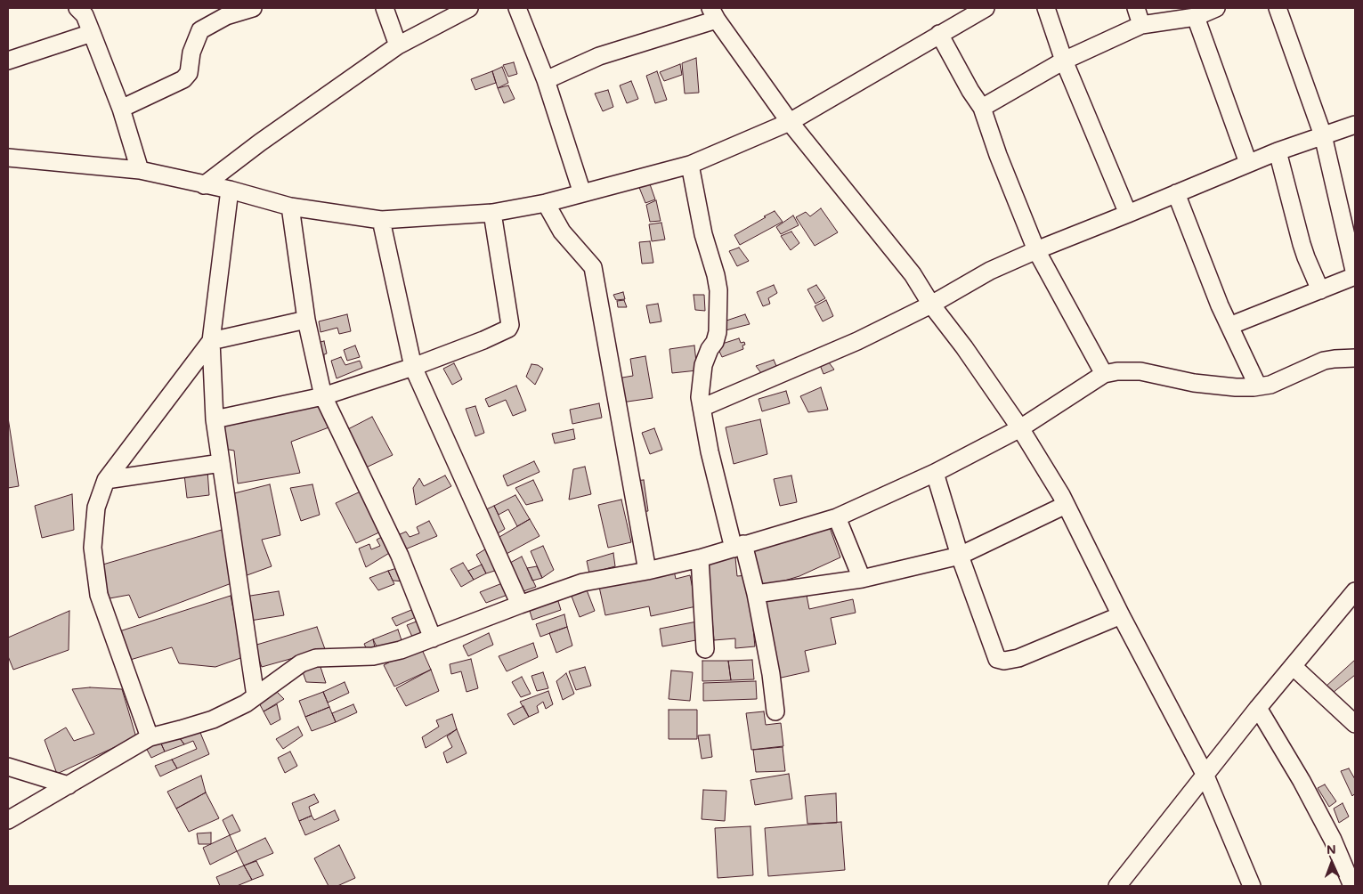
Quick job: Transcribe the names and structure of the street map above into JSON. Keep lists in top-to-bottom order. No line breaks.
{"north":"top"}
